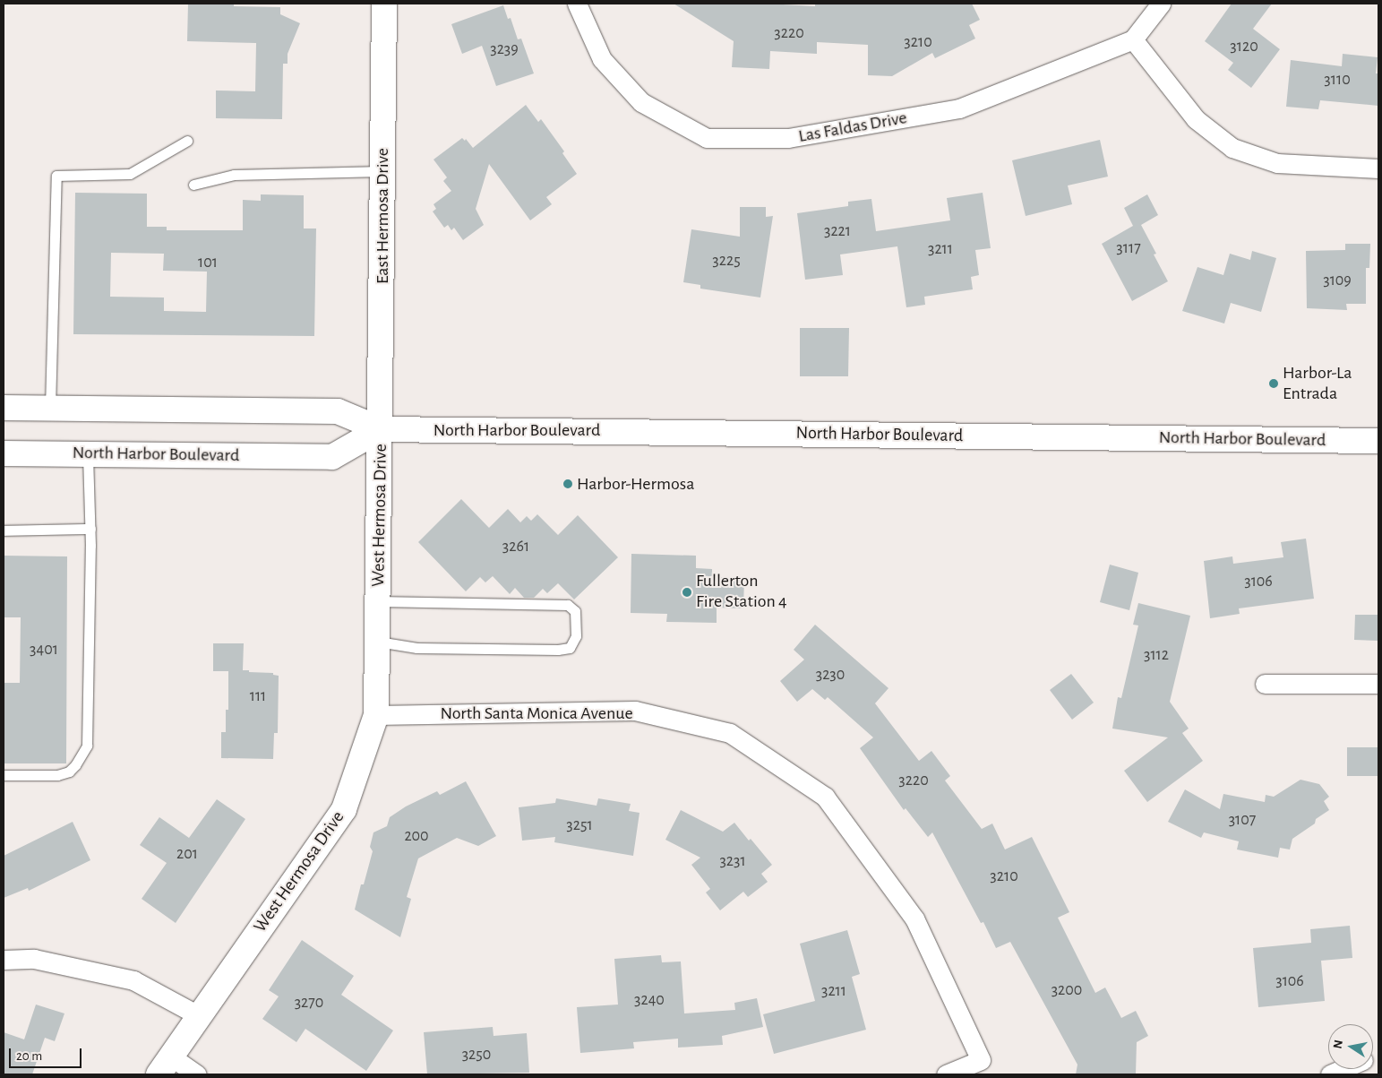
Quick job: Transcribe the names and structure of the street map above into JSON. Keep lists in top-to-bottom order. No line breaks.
{"streets":{"main road":["East Hermosa Drive","North Harbor Boulevard","West Hermosa Drive"],"street":["Las Faldas Drive","North Santa Monica Avenue"]},"crossings":[["East Hermosa Drive","North Harbor Boulevard"],["East Hermosa Drive","West Hermosa Drive"],["North Harbor Boulevard","West Hermosa Drive"],["West Hermosa Drive","North Santa Monica Avenue"]],"places":["Harbor-La Entrada","Harbor-Hermosa","Fullerton Fire Station 4"],"house_numbers":["3220","3210","3120","3239","3110","3221","3117","3211","3225","101","3109","3261","3106","3401","3112","3230","111","3220","3107","3251","200","201","3231","3210","3106","3200","3211","3240","3270","3250"],"scale_bar":"20 m","north":"left"}
